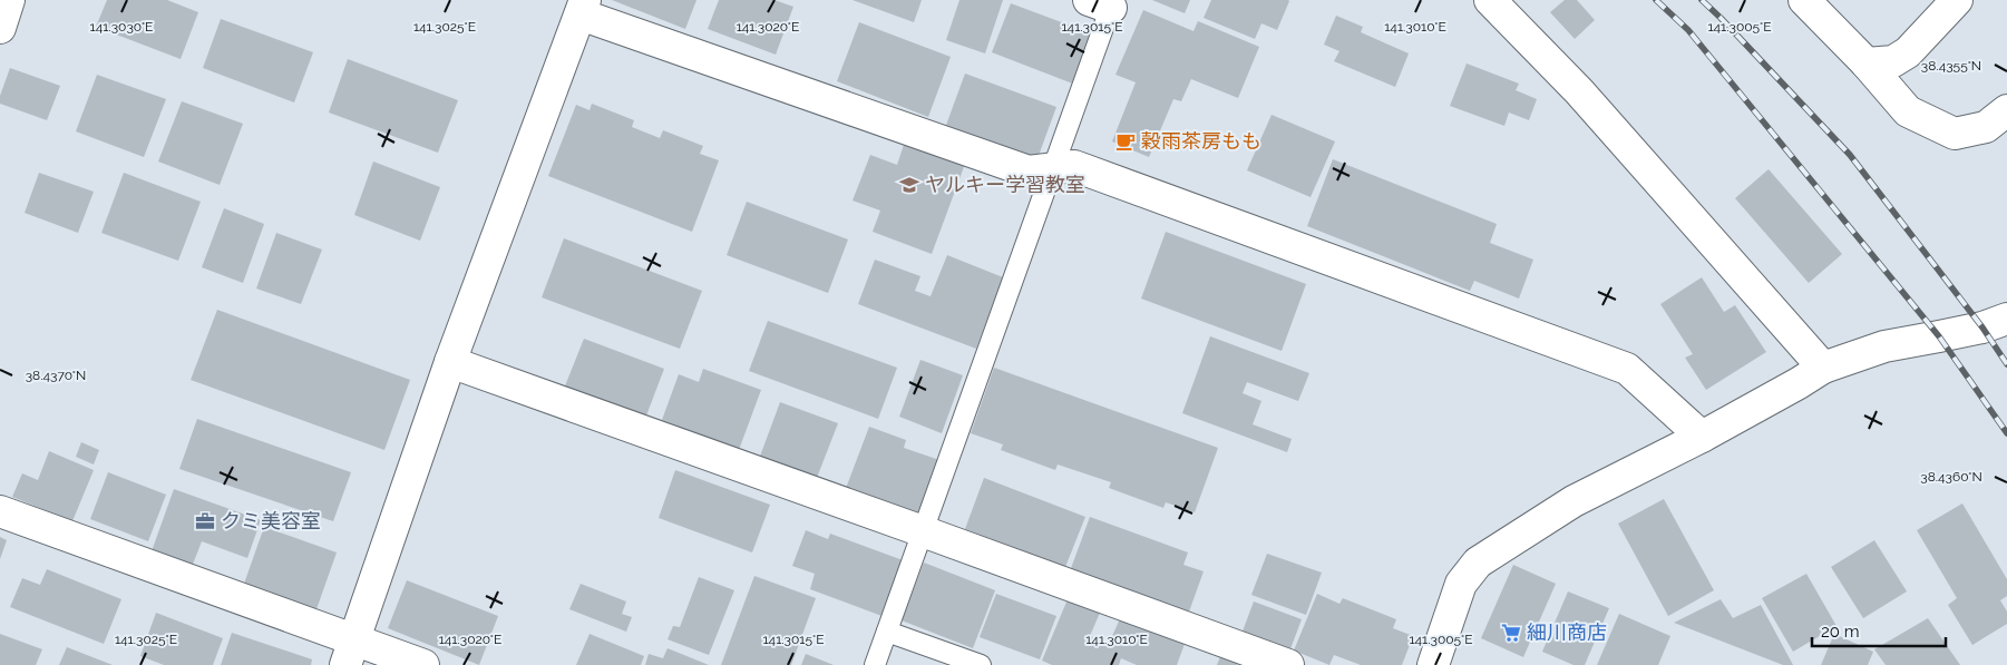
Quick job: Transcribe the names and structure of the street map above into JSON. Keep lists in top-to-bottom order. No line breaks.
{"places":{"cafe":["穀雨茶房もも"],"school or university":["ヤルキー学習教室"],"office":["クミ美容室"],"supermarket":["細川商店"]},"scale_bar":"20 m","coordinates":["141.3030°E","141.3025°E","141.3020°E","141.3015°E","141.3010°E","141.3005°E","38.4355°N","38.4370°N","38.4360°N"]}
